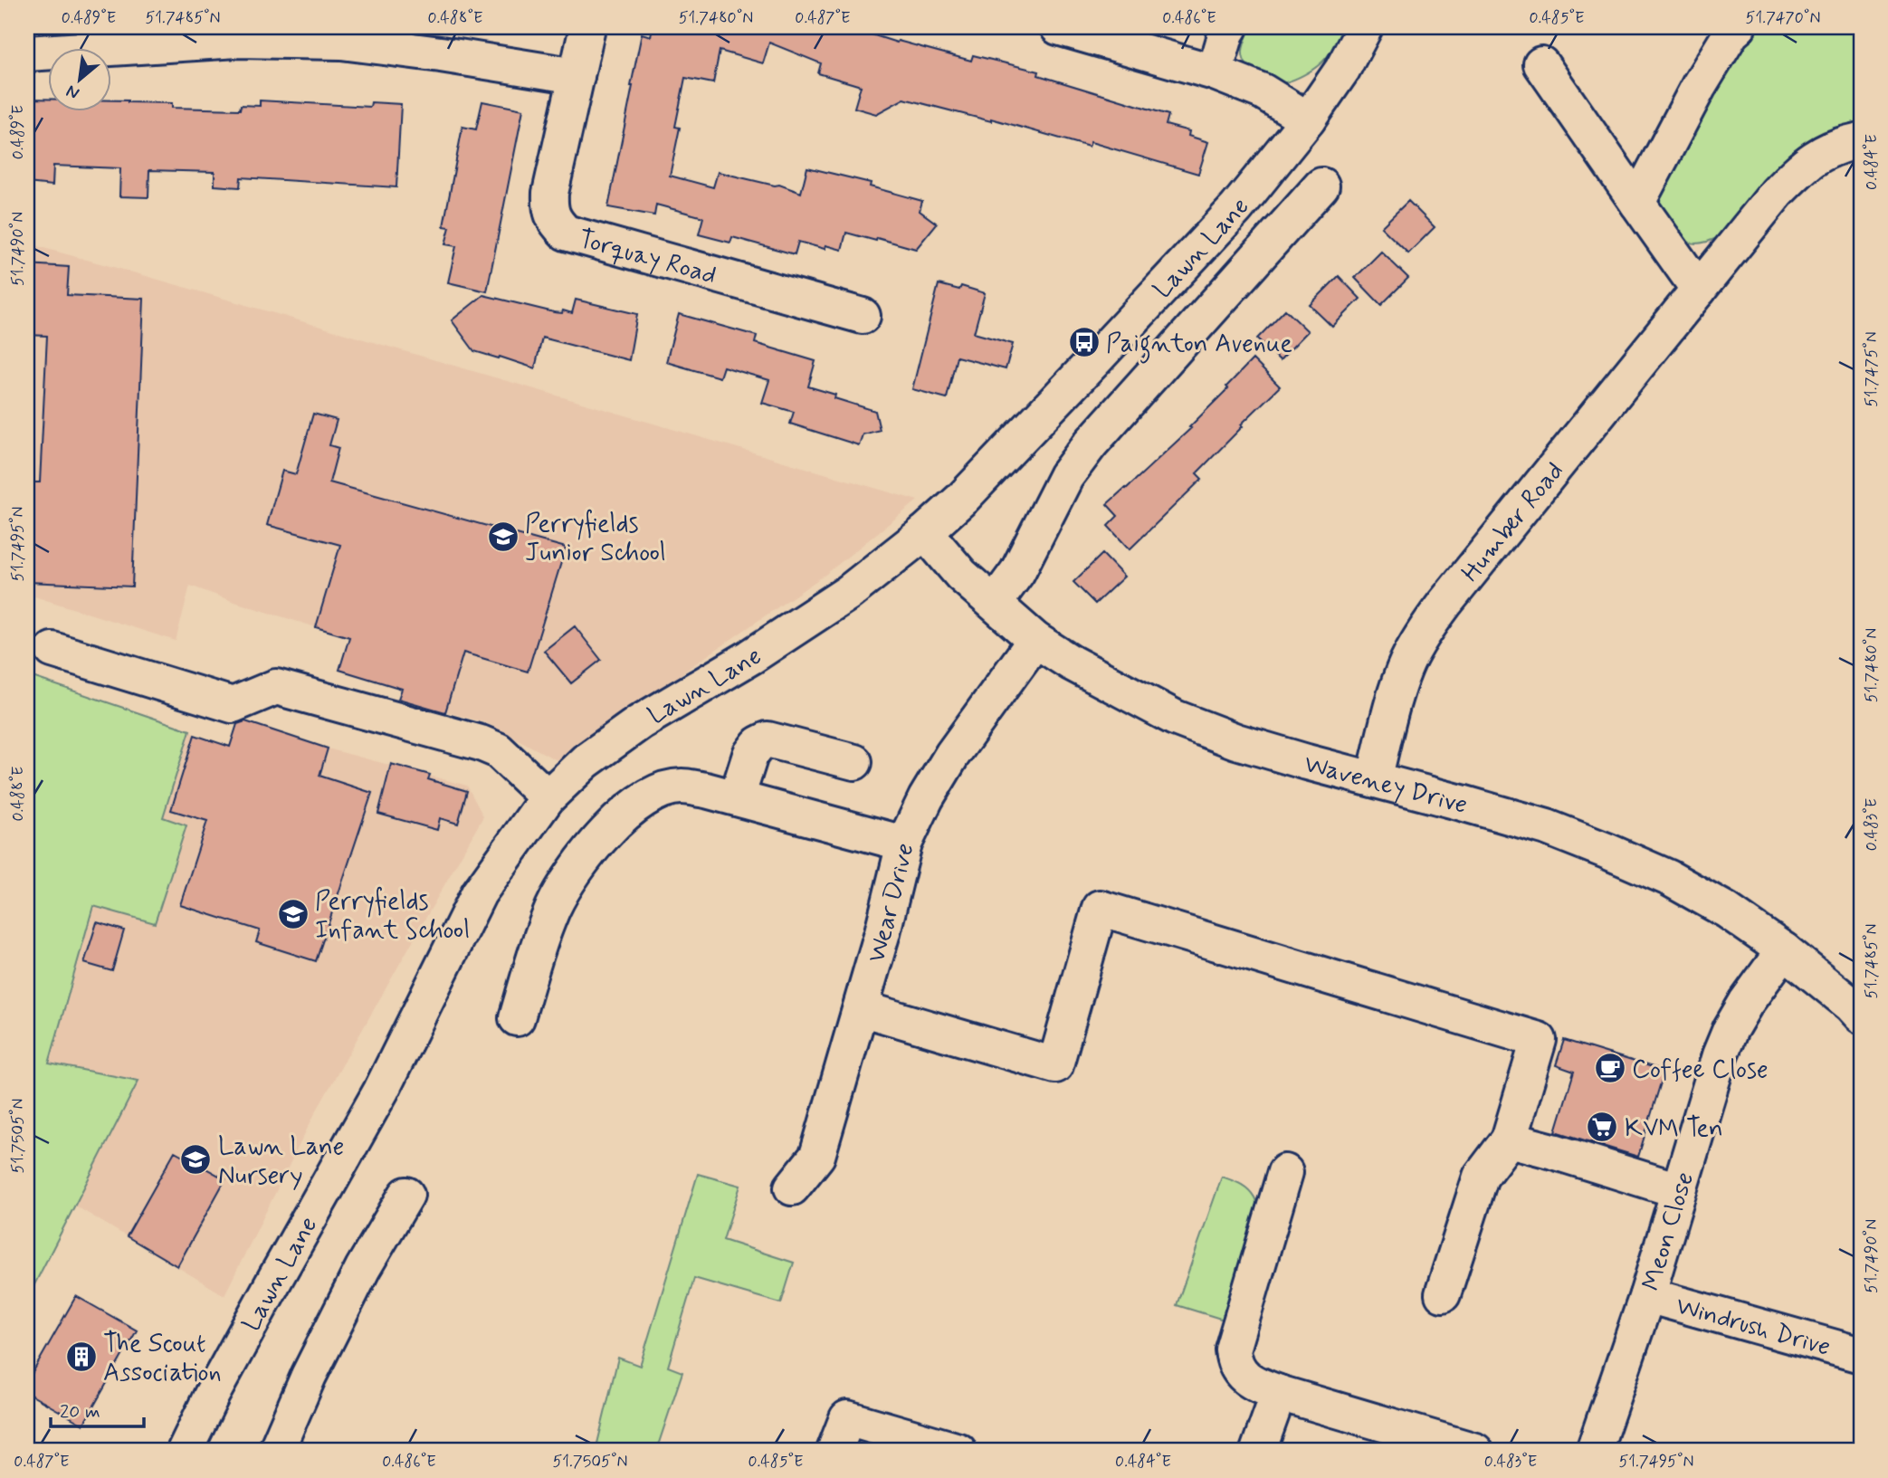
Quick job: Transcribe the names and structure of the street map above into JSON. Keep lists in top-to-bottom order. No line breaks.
{"streets":{"street":["Lawn Lane","Torquay Road","Humber Road","Waveney Drive","Wear Drive","Meon Close","Windrush Drive"]},"crossings":[["Lawn Lane","Waveney Drive"],["Humber Road","Waveney Drive"],["Waveney Drive","Wear Drive"],["Waveney Drive","Meon Close"],["Meon Close","Windrush Drive"]],"places":{"bus stop":["Paignton Avenue"],"school or university":["Perryfields Junior School","Perryfields Infant School","Lawn Lane Nursery"],"cafe":["Coffee Close"],"supermarket":["KVM Ten"],"building":["The Scout Association"]},"scale_bar":"20 m","north":"bottom left","coordinates":["0.489°E","51.7485°N","0.488°E","51.7480°N","0.487°E","0.486°E","0.485°E","51.7470°N","0.484°E","51.7490°N","51.7475°N","51.7495°N","0.483°E","51.7505°N"]}
